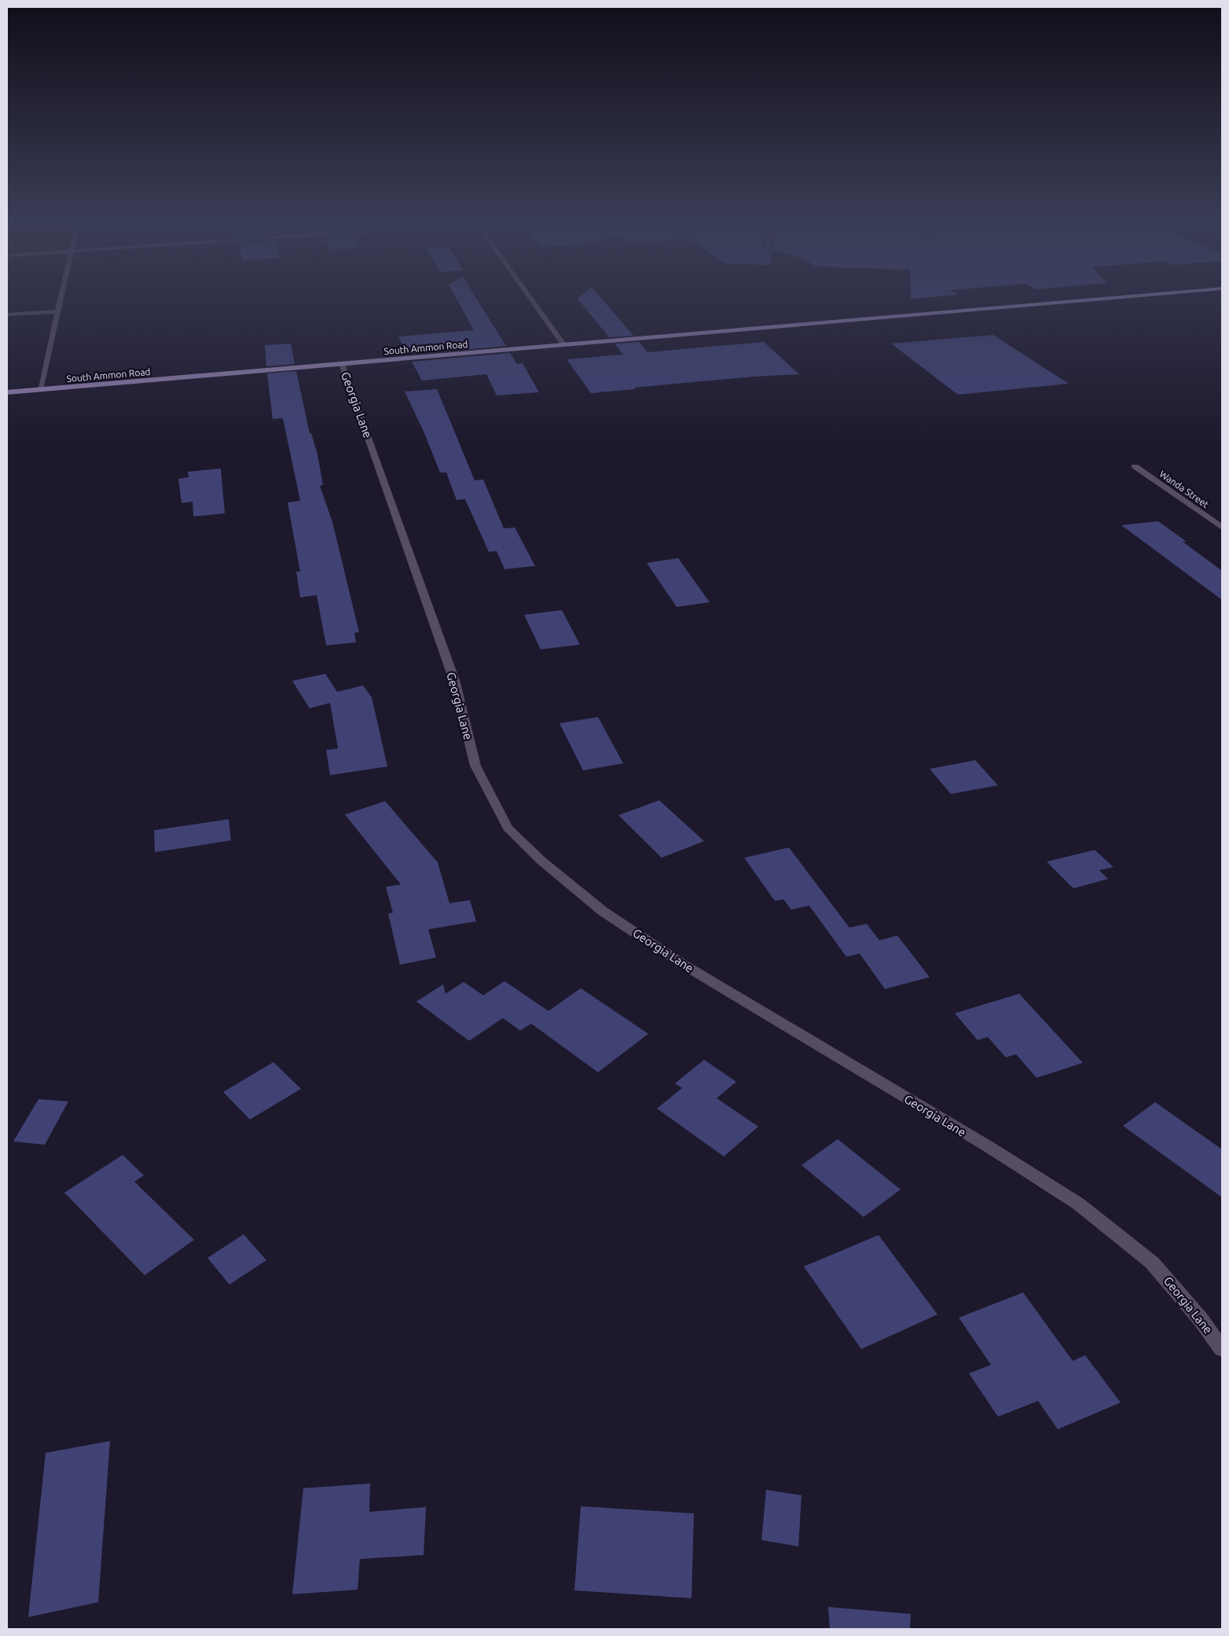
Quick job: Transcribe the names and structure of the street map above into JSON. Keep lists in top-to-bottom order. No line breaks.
{"streets":{"main road":["South Ammon Road"],"street":["Georgia Lane","Wanda Street"]},"crossings":[["South Ammon Road","Georgia Lane"]]}
